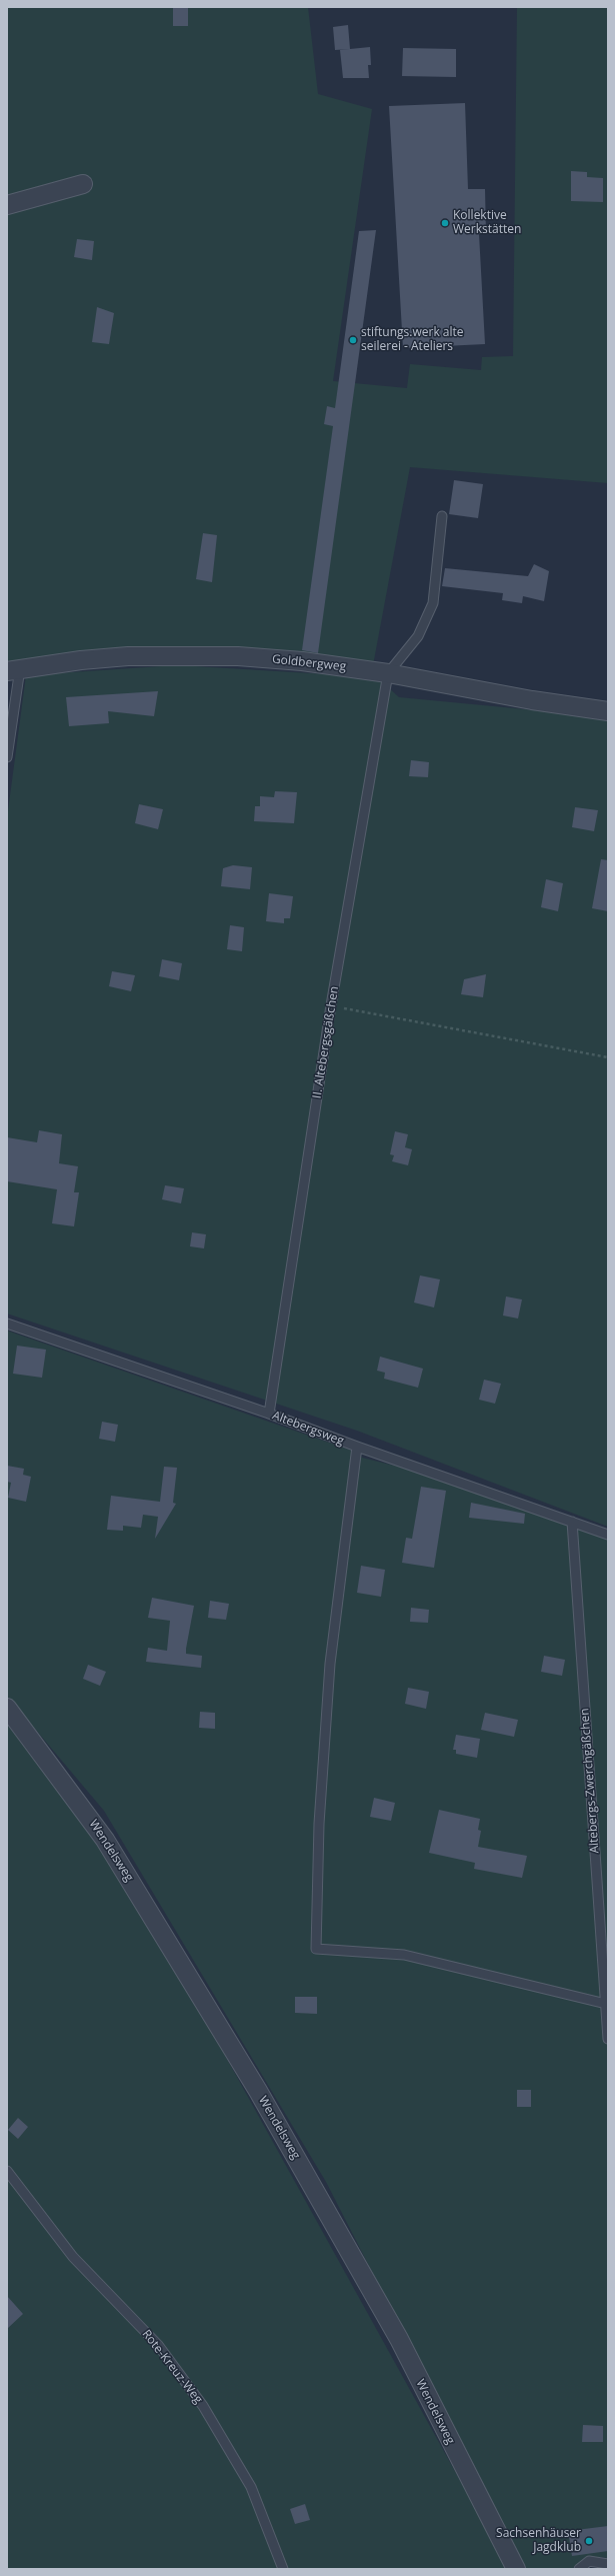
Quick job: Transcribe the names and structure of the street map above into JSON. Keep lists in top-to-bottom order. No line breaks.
{"streets":{"street":["Goldbergweg","Wendelsweg"],"lane":["II. Altebergsgäßchen","Altebergsweg","Altebergs-Zwerchgäßchen","Rote-Kreuz-Weg"]},"crossings":[["Goldbergweg","II. Altebergsgäßchen"],["II. Altebergsgäßchen","Altebergsweg"],["Altebergsweg","Altebergs-Zwerchgäßchen"]],"places":["Kollektive Werkstätten","stiftungs.werk alte seilerei - Ateliers","Sachsenhäuser Jagdklub"]}
